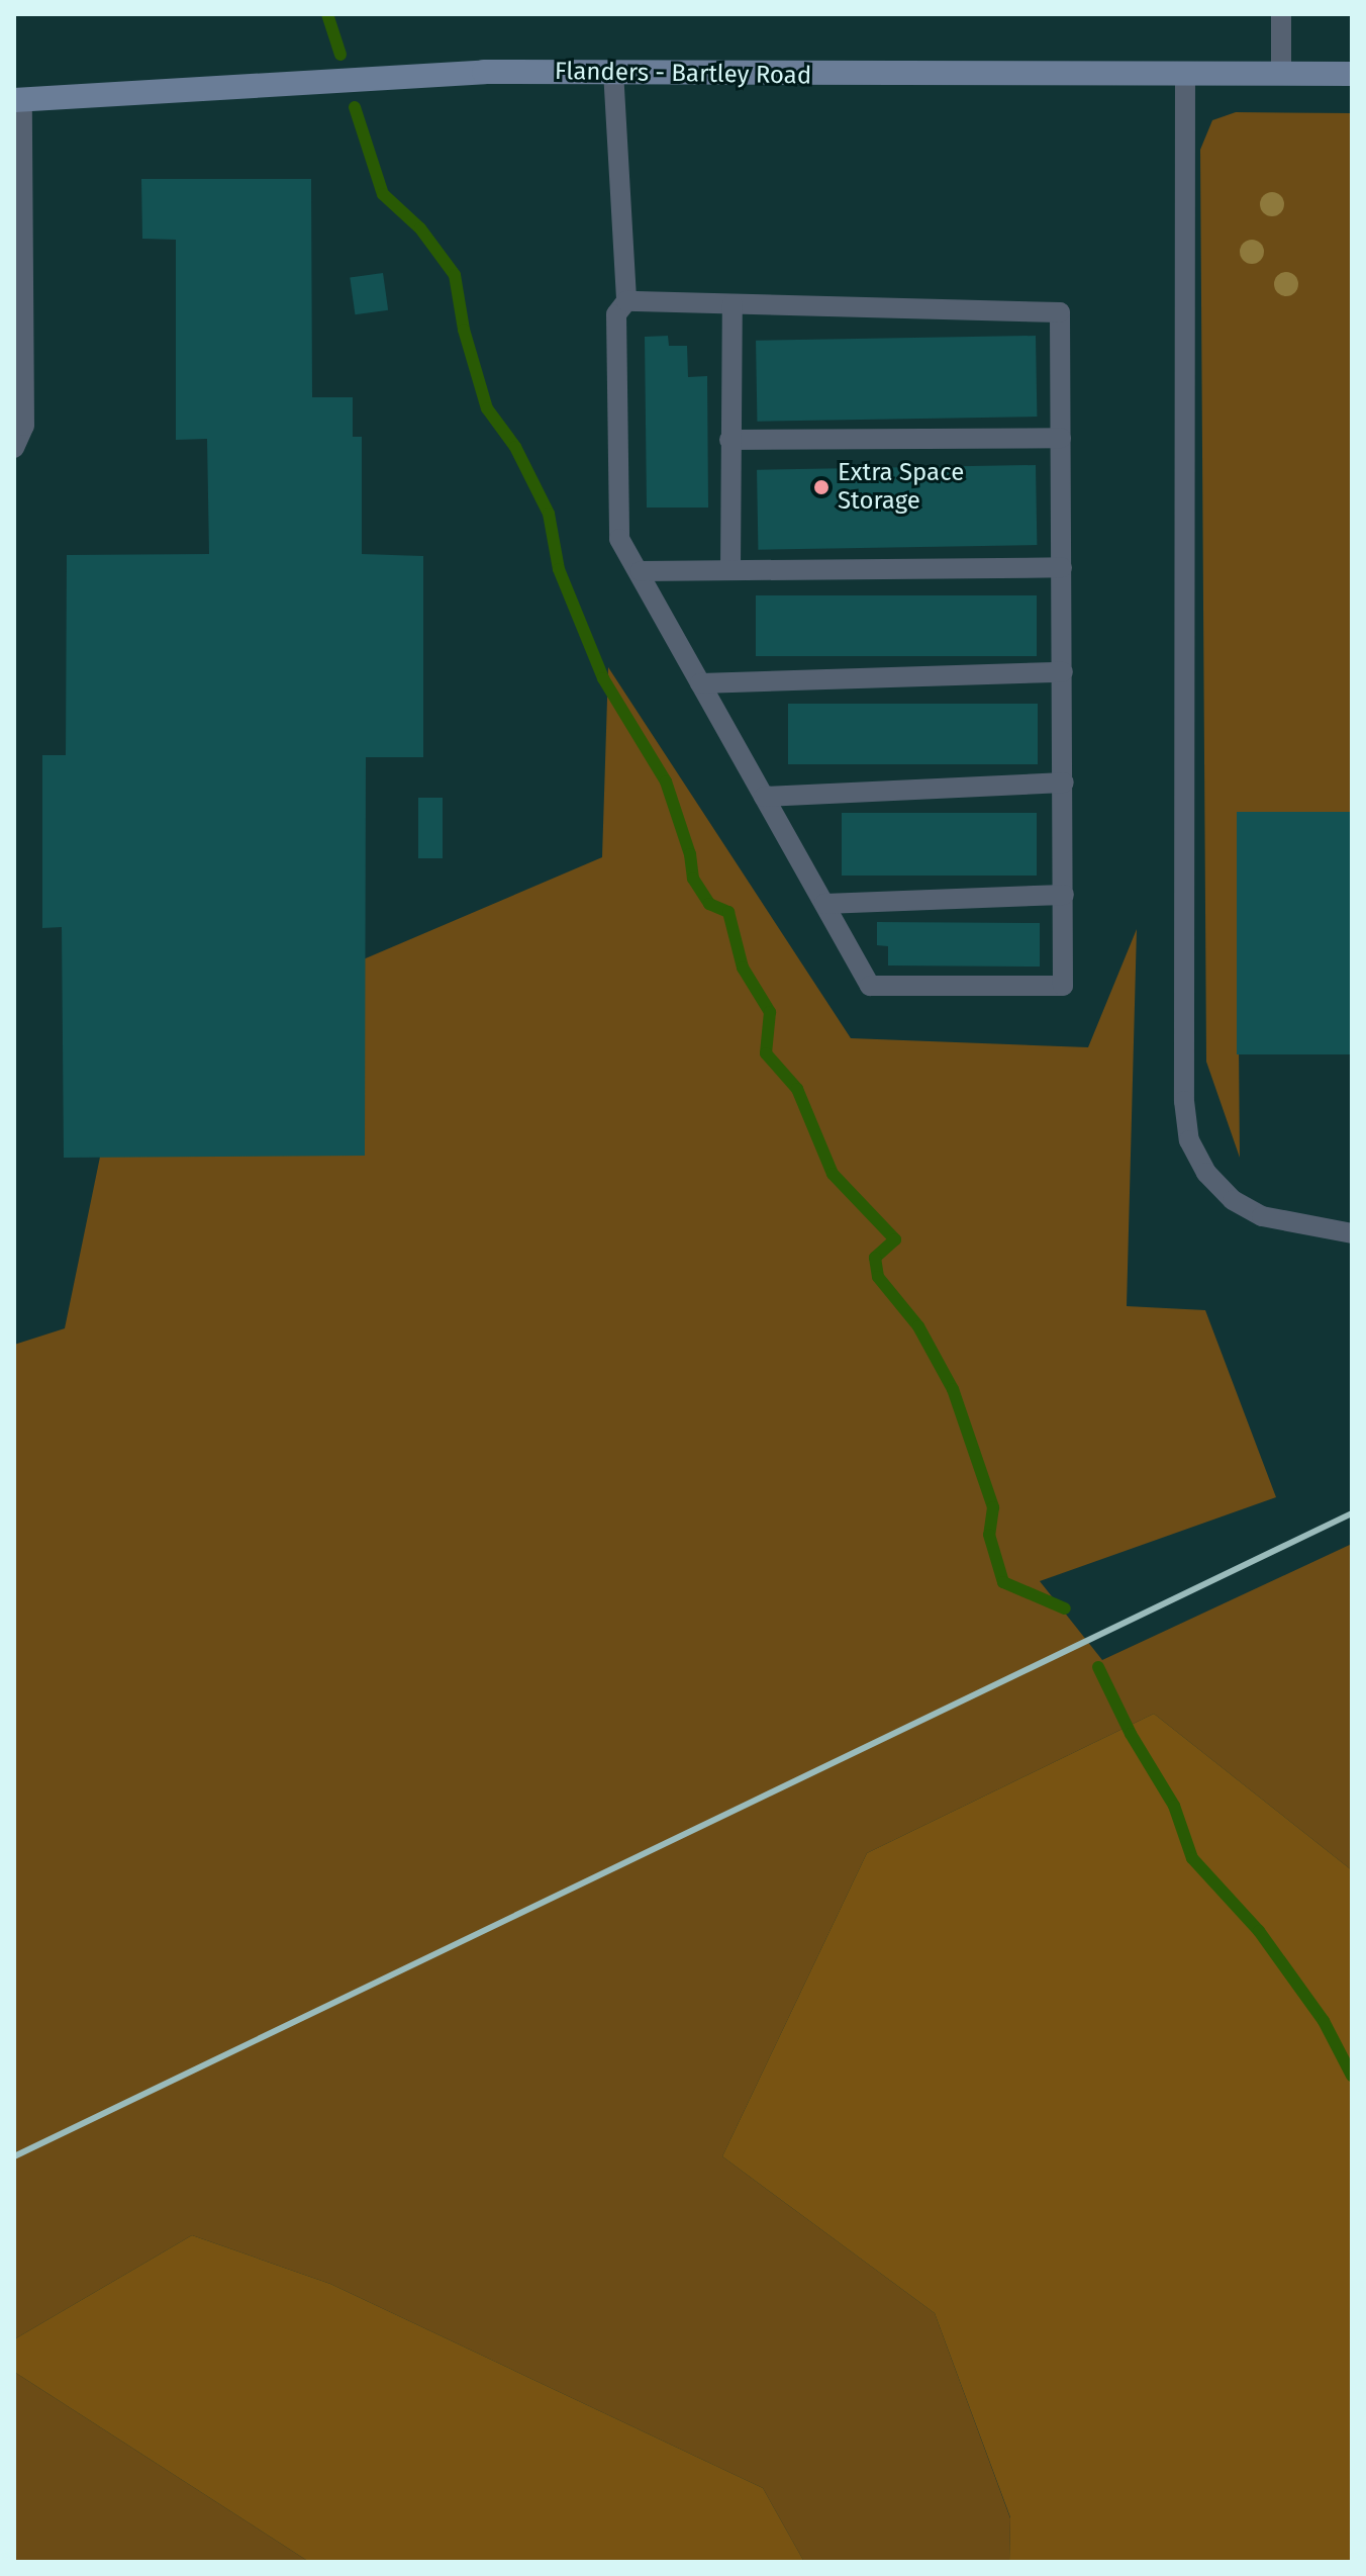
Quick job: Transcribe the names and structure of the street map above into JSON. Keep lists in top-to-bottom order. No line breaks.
{"streets":{"main road":["Flanders - Bartley Road"]},"places":["Extra Space Storage"]}
